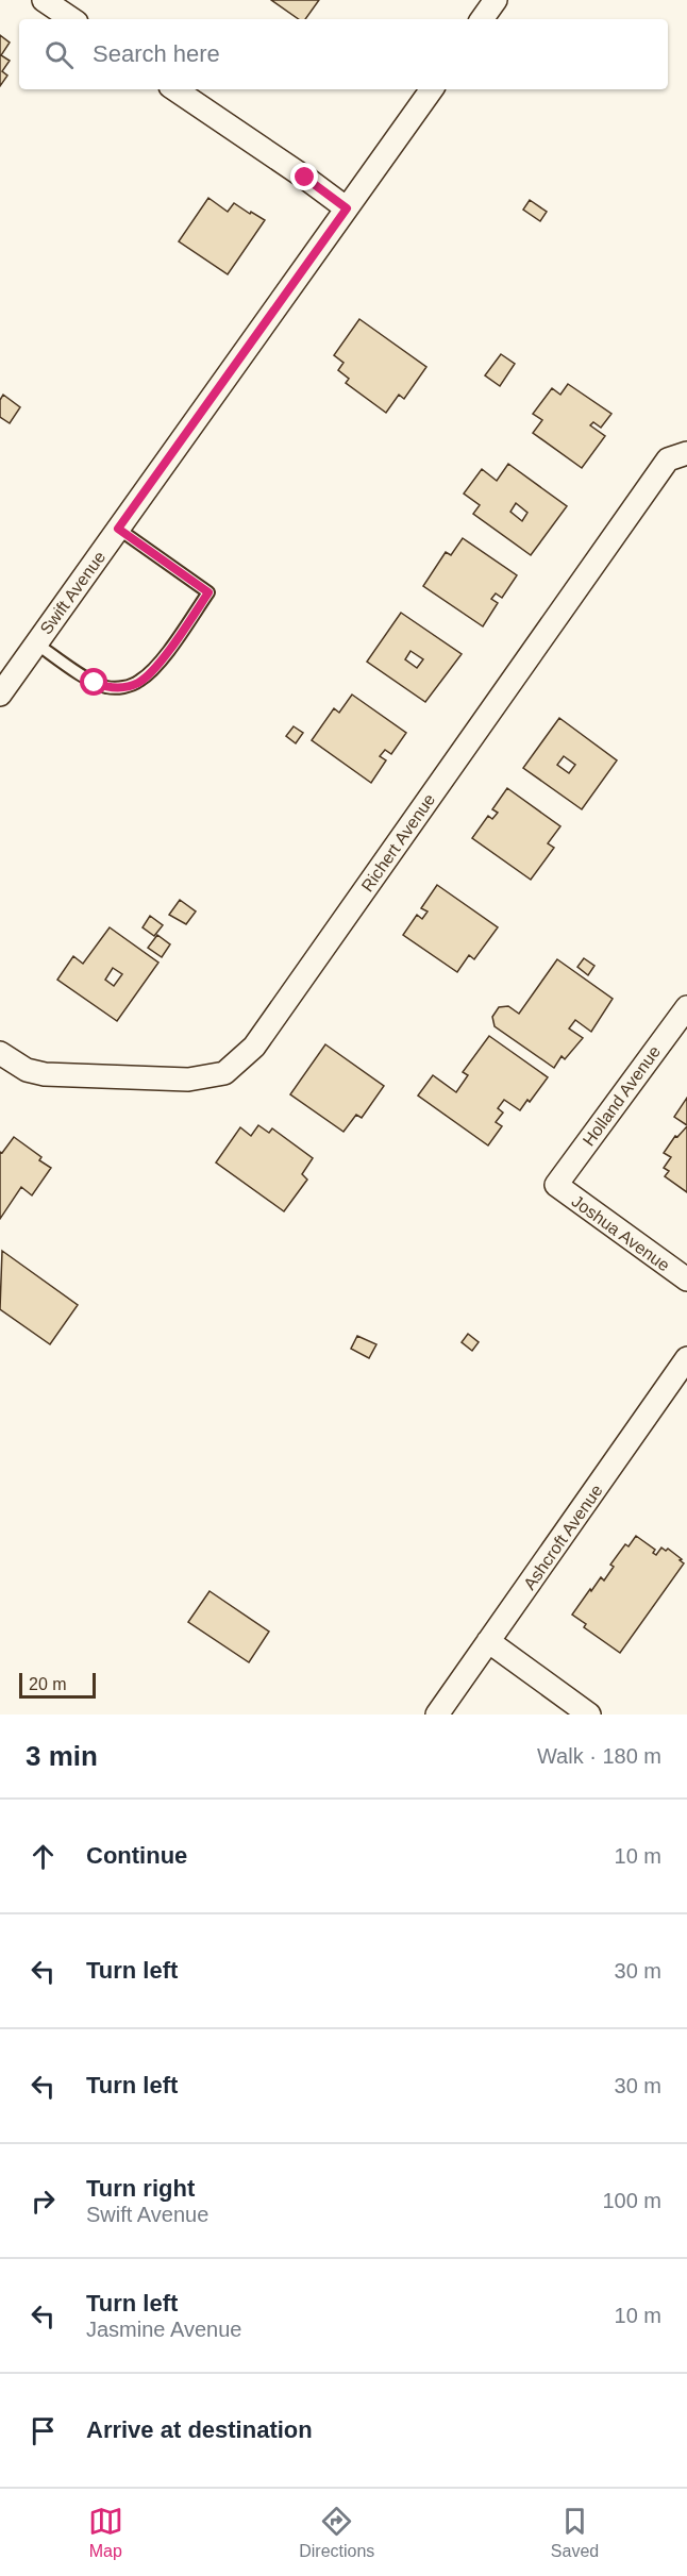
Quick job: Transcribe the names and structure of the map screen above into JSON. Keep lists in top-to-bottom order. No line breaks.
{"streets":{"street":["Swift Avenue","Richert Avenue","Holland Avenue","Joshua Avenue","Ashcroft Avenue"]},"crossings":[["Holland Avenue","Joshua Avenue"]],"scale_bar":"20 m","page":{"search":"Search here","scale":"20 m","heading":["3 min","Walk · 180 m"],"list":[["Continue","10 m"],["Turn left","30 m"],["Turn left","30 m"],["Turn right","Swift Avenue","100 m"],["Turn left","Jasmine Avenue","10 m"],"Arrive at destination"],"nav":["Map","Directions","Saved"]}}
